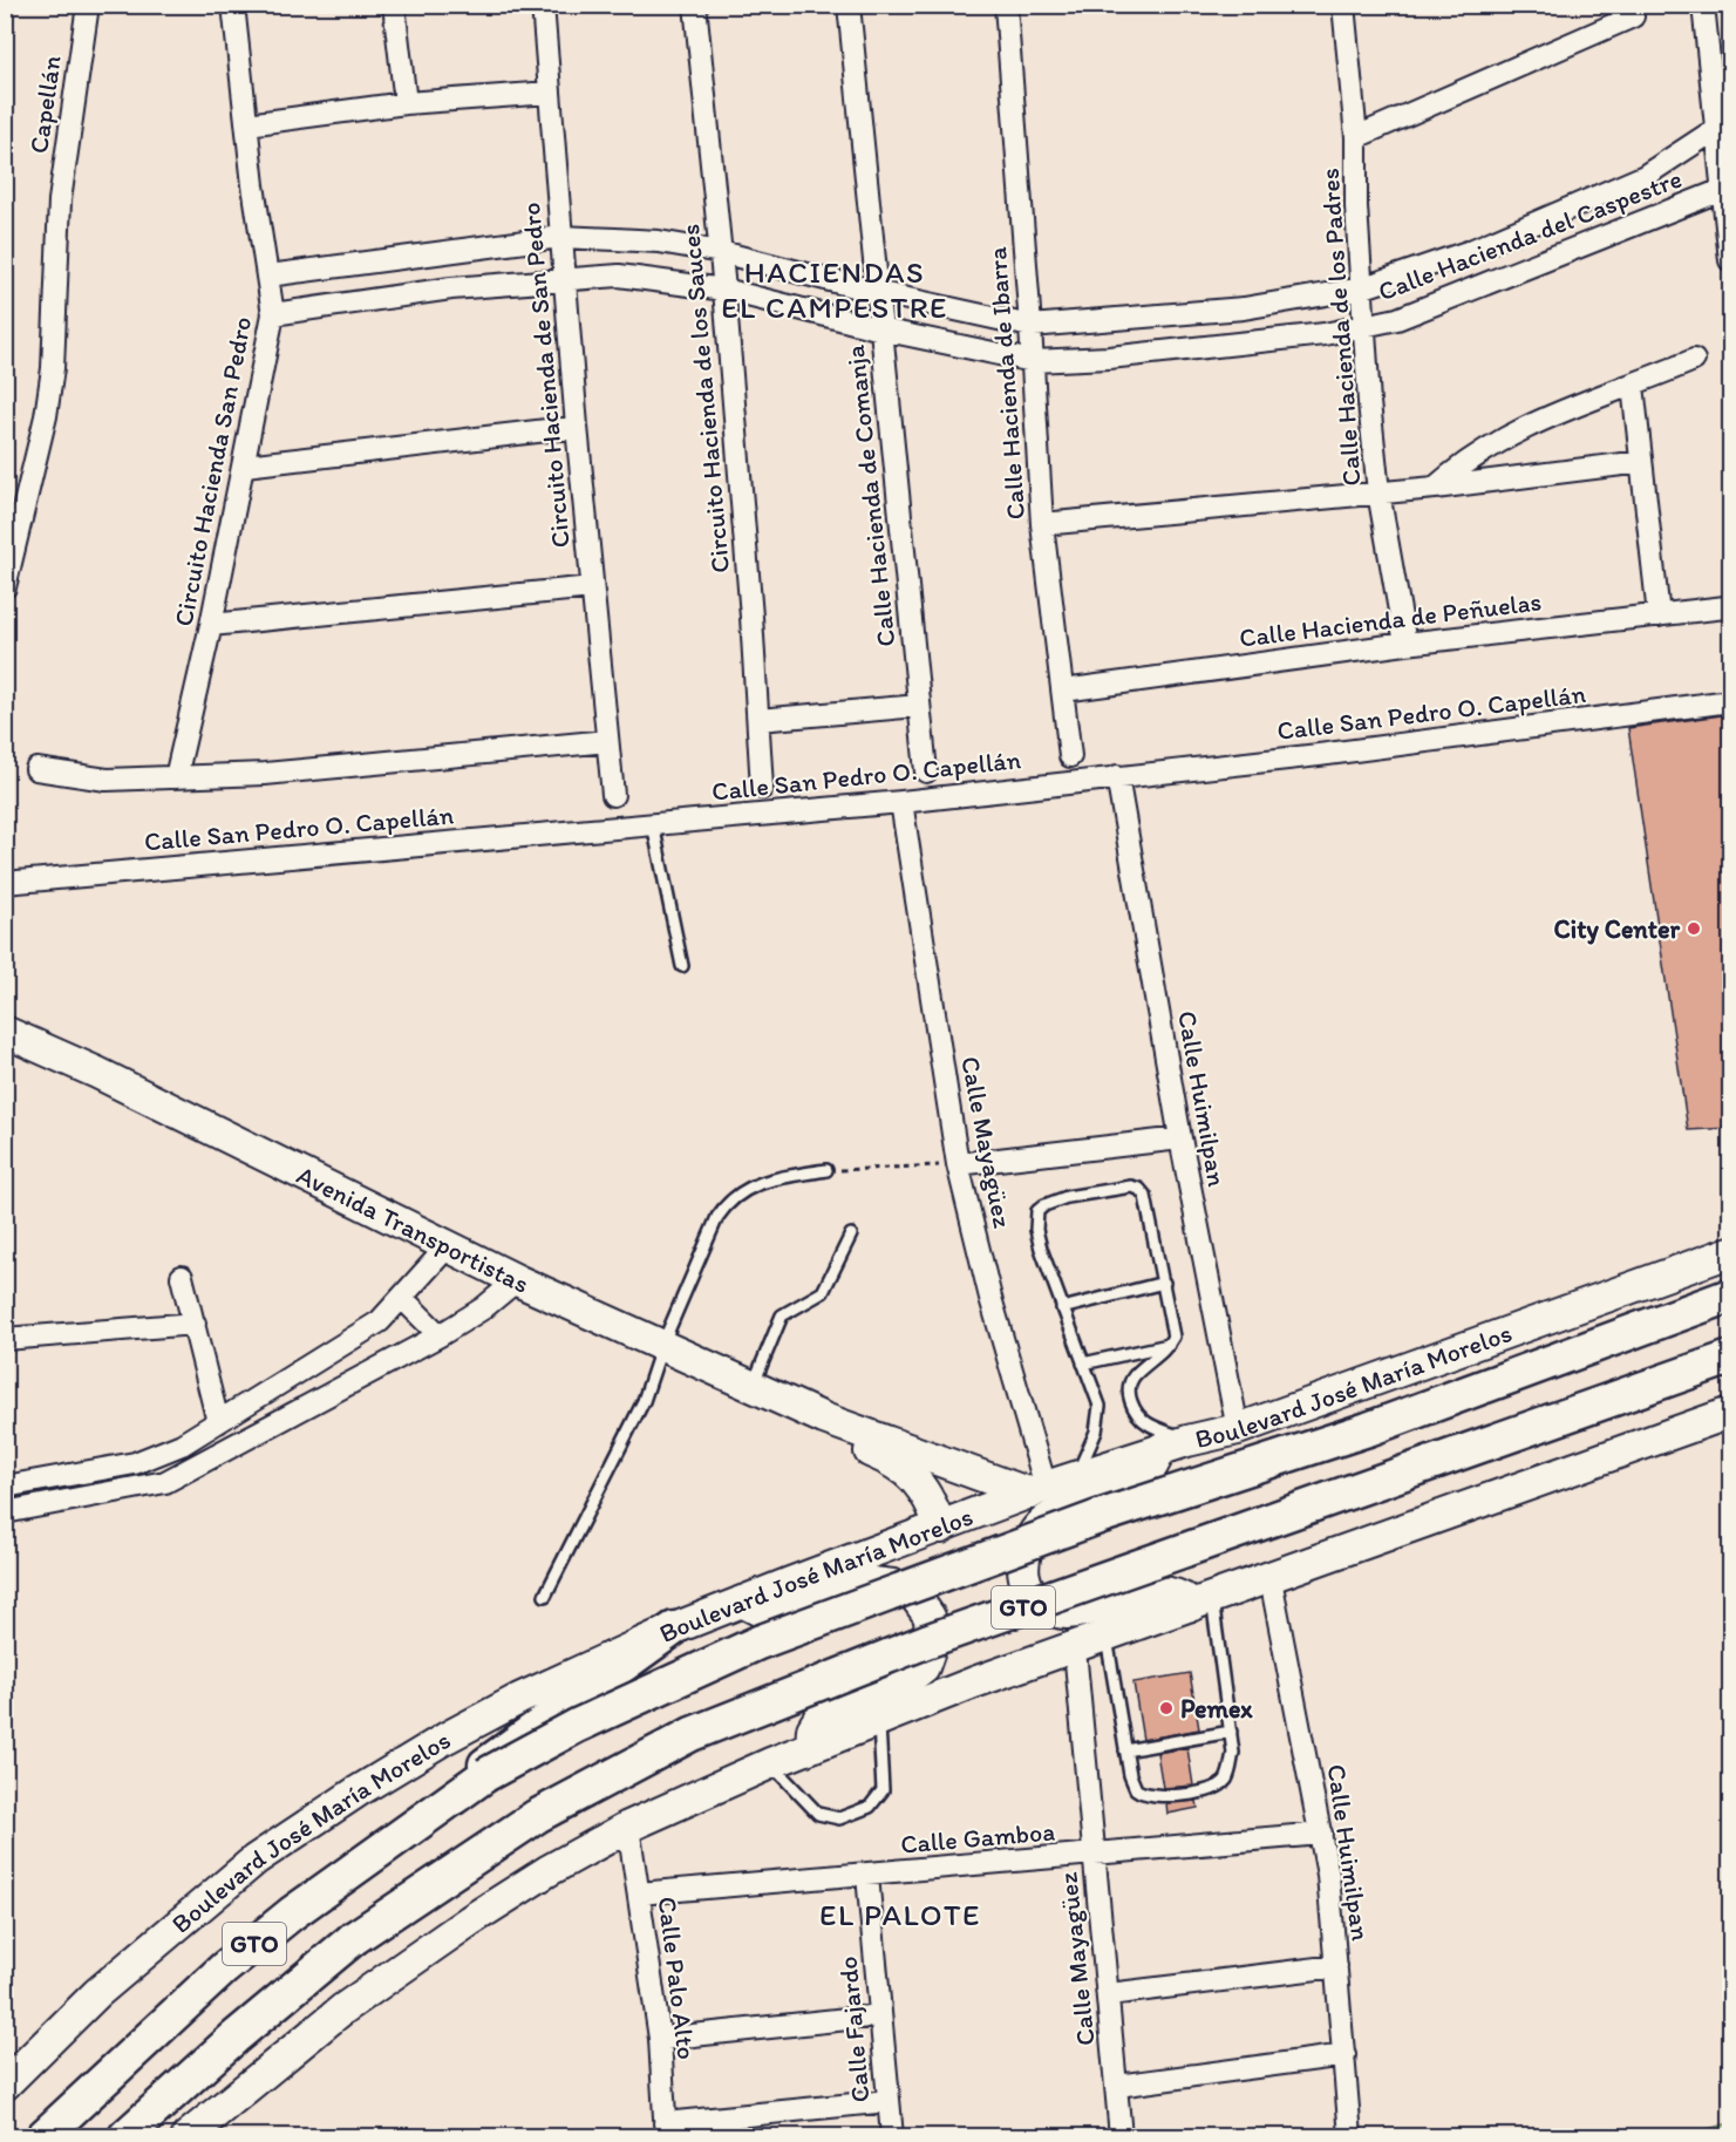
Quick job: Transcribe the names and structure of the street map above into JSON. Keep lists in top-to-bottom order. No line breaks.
{"streets":{"main road":["Boulevard José María Morelos","GTO"],"street":["Capellán","Calle Hacienda del Caspestre","Calle Hacienda de los Padres","Circuito Hacienda de San Pedro","Calle Hacienda de Ibarra","Circuito Hacienda de los Sauces","Circuito Hacienda San Pedro","Calle Hacienda de Comanja","Calle Hacienda de Peñuelas","Calle San Pedro O. Capellán","Calle Huimilpan","Calle Mayagüez","Avenida Transportistas","Calle Gamboa","Calle Palo Alto","Calle Fajardo"]},"crossings":[["Calle Hacienda del Caspestre","Calle Hacienda de los Padres"],["Calle Hacienda del Caspestre","Circuito Hacienda de San Pedro"],["Calle Hacienda del Caspestre","Calle Hacienda de Ibarra"],["Calle Hacienda del Caspestre","Circuito Hacienda de los Sauces"],["Calle Hacienda del Caspestre","Circuito Hacienda San Pedro"],["Calle Hacienda del Caspestre","Calle Hacienda de Comanja"],["Calle Hacienda de los Padres","Calle Hacienda de Peñuelas"],["Calle Hacienda de Ibarra","Calle Hacienda de Peñuelas"],["Calle San Pedro O. Capellán","Calle Huimilpan"],["Calle San Pedro O. Capellán","Calle Mayagüez"],["Calle Huimilpan","Boulevard José María Morelos"],["Calle Huimilpan","Calle Gamboa"],["Calle Mayagüez","Avenida Transportistas"],["Calle Mayagüez","Boulevard José María Morelos"],["Calle Mayagüez","Calle Gamboa"],["Avenida Transportistas","Boulevard José María Morelos"],["Calle Gamboa","Calle Palo Alto"],["Calle Gamboa","Calle Fajardo"]],"districts":["HACIENDAS EL CAMPESTRE","EL PALOTE"],"places":["City Center","Pemex"]}
